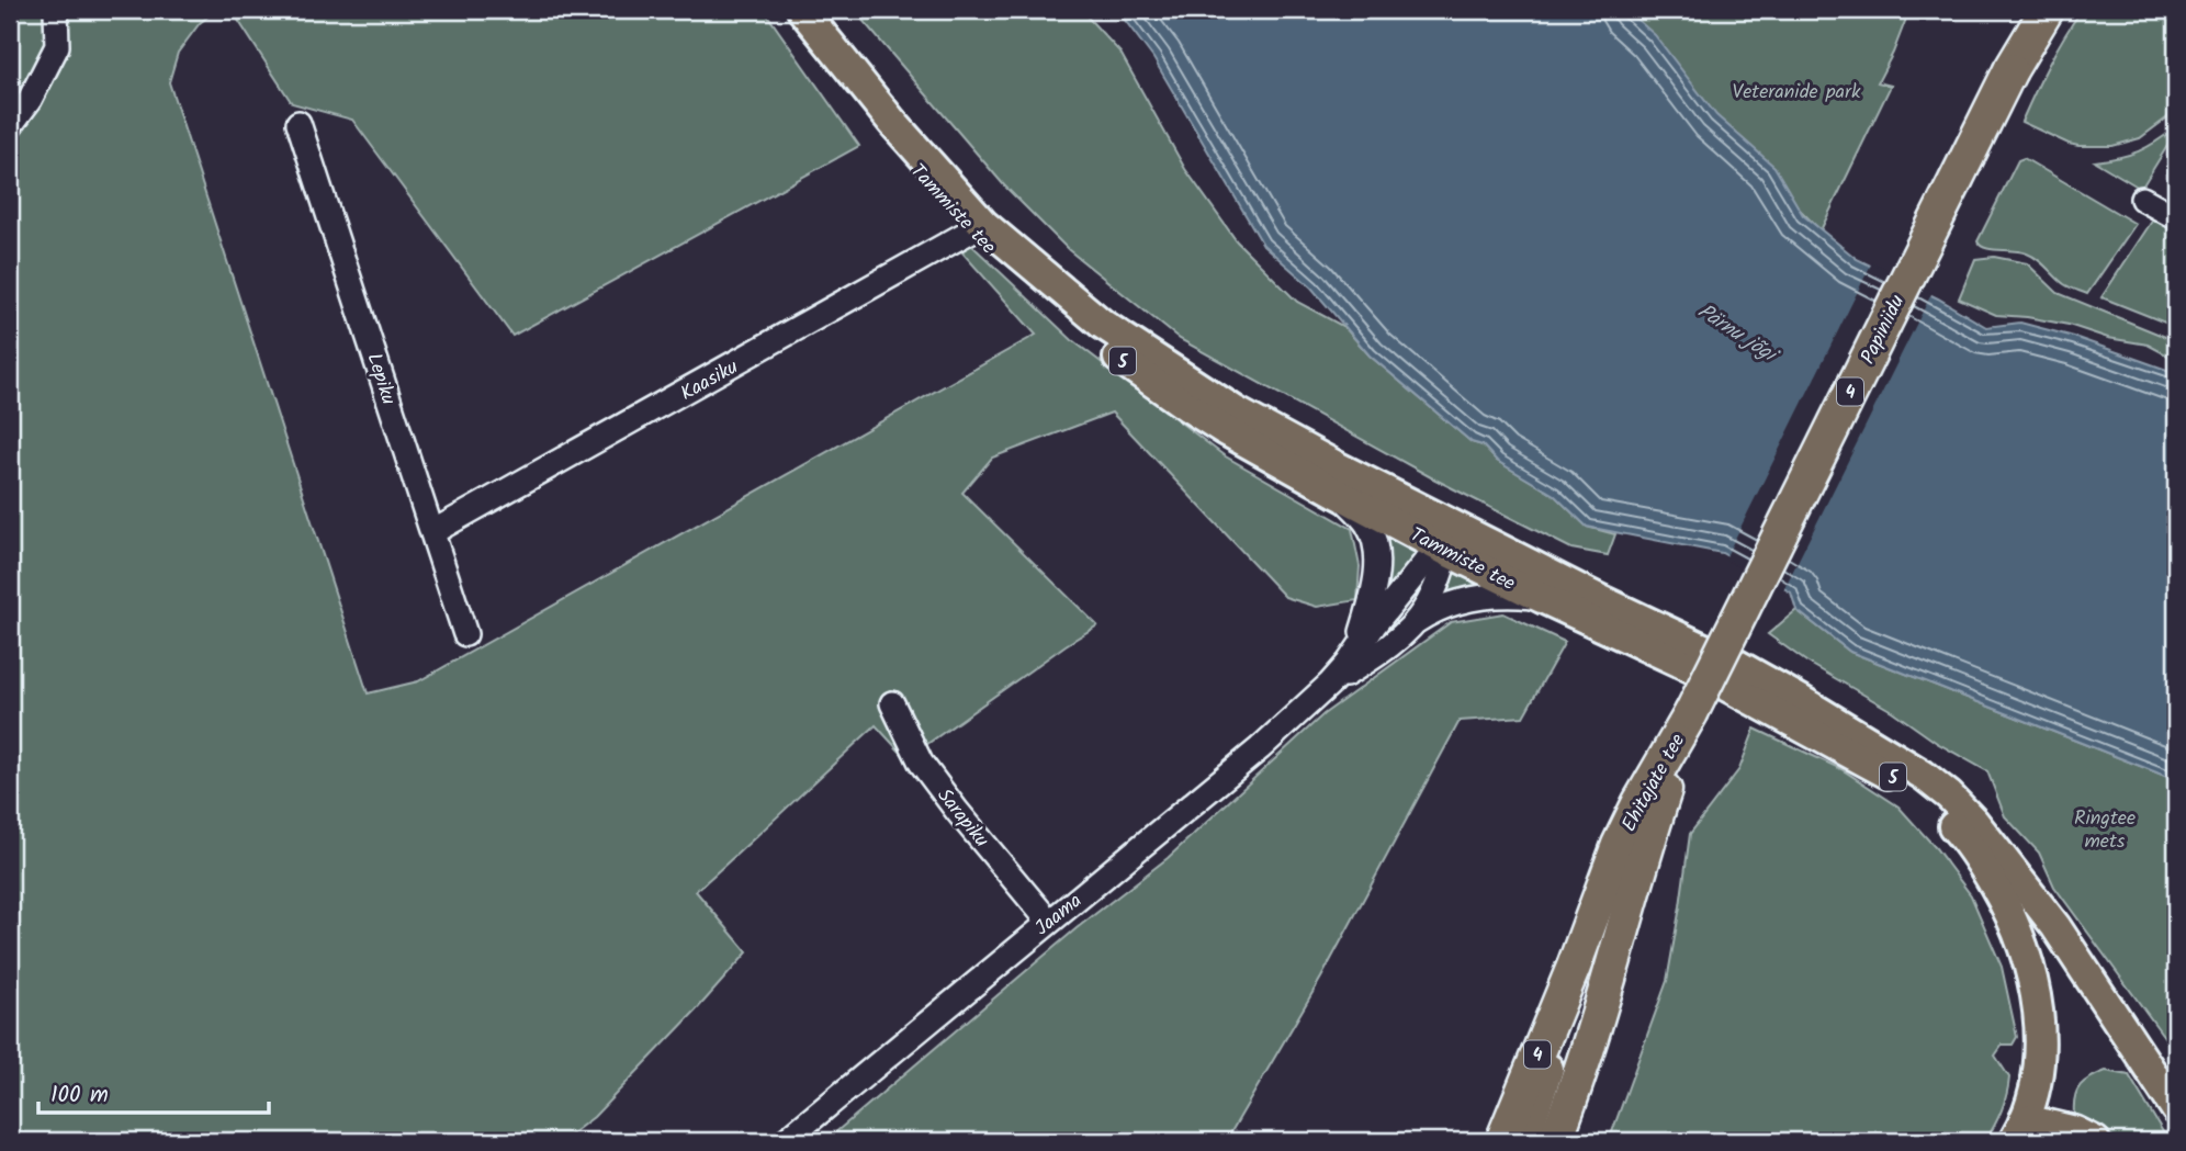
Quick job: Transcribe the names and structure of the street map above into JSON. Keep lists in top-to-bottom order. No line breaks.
{"streets":{"highway":["Papiniidu","4","Ehitajate tee"],"main road":["Tammiste tee","5"],"street":["Lepiku","Kaasiku","Sarapiku","Jaama"]},"crossings":[["Tammiste tee","5"],["Tammiste tee","Kaasiku"],["Tammiste tee","Jaama"],["Papiniidu","Ehitajate tee"],["Lepiku","Kaasiku"],["Sarapiku","Jaama"]],"water":["Pärnu jõgi"],"parks":["Veteranide park","Ringtee mets"],"scale_bar":"100 m"}
